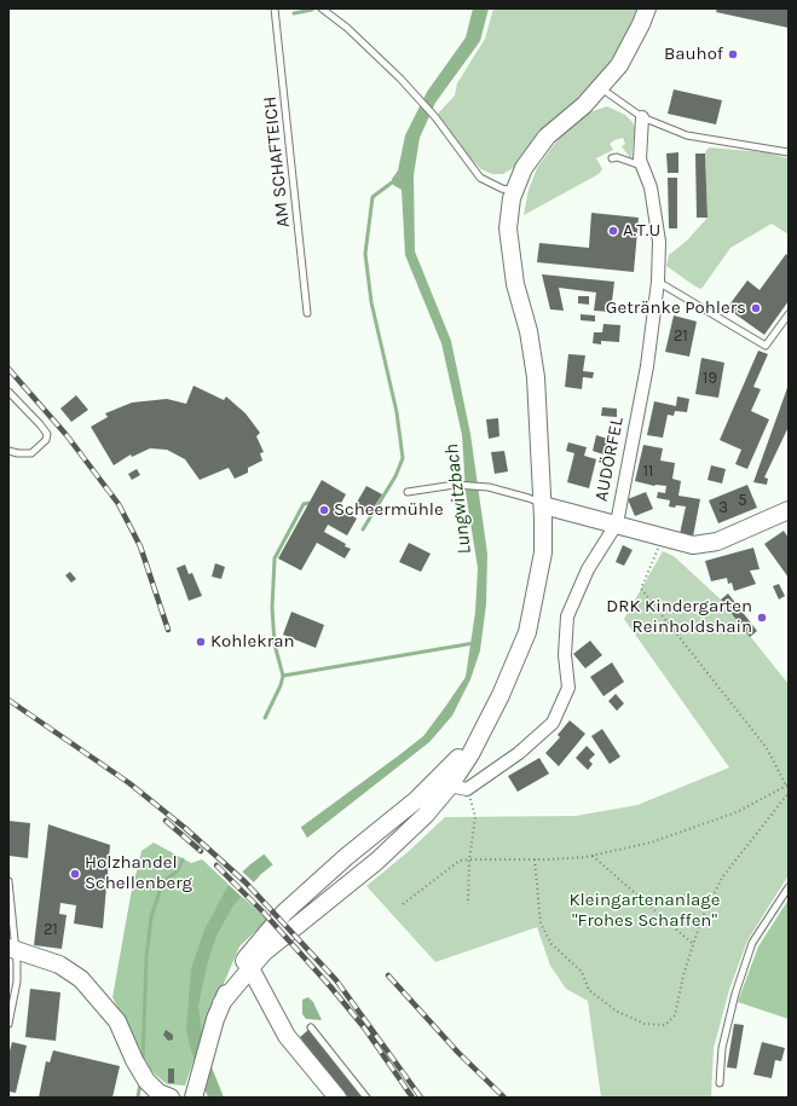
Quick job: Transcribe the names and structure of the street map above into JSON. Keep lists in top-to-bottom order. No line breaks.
{"streets":{"street":["AUDÖRFEL"],"lane":["AM SCHAFTEICH"]},"water":["Lungwitzbach"],"parks":["Kleingartenanlage \"Frohes Schaffen\""],"places":["Bauhof","A.T.U","Getränke Pohlers","Scheermühle","DRK Kindergarten Reinholdshain","Kohlekran","Holzhandel Schellenberg"],"house_numbers":["21","19","11","5","3","21"]}
